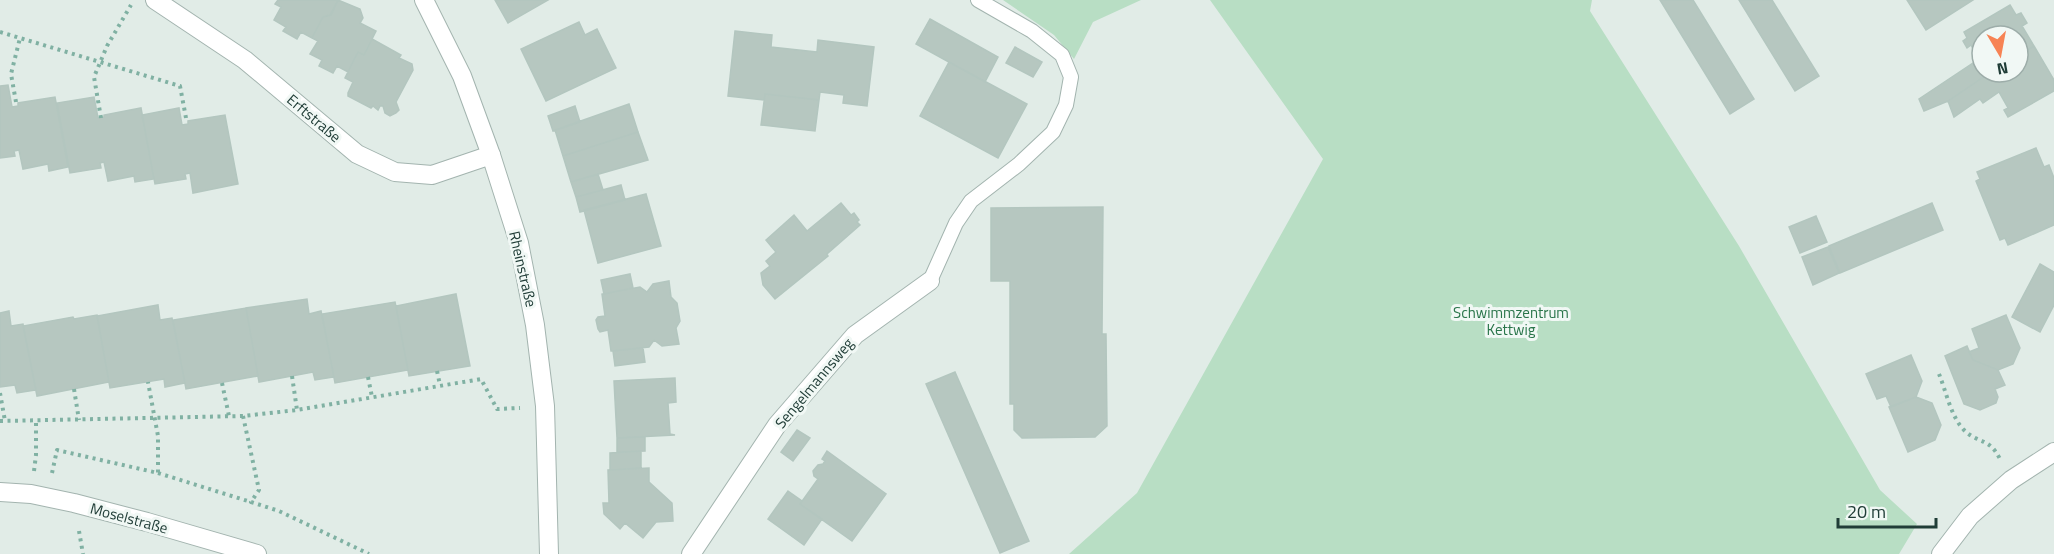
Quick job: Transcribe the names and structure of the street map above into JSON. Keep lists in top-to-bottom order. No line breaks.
{"streets":{"street":["Erftstraße","Rheinstraße","Sengelmannsweg","Moselstraße"]},"crossings":[["Erftstraße","Rheinstraße"]],"parks":["Schwimmzentrum Kettwig"],"scale_bar":"20 m","north":"bottom"}
